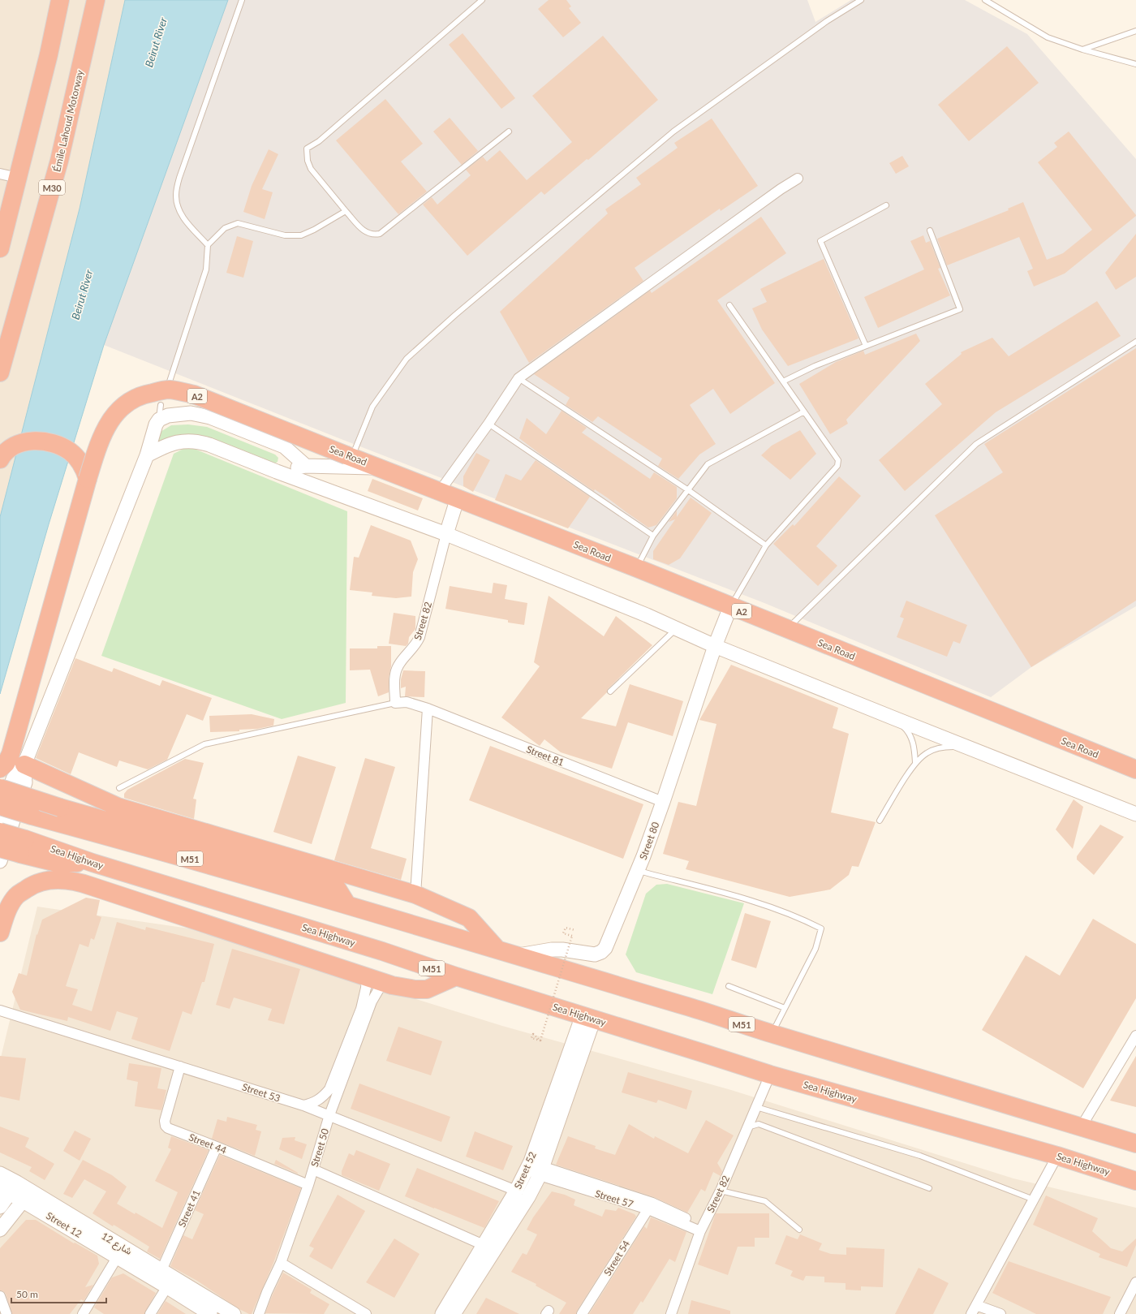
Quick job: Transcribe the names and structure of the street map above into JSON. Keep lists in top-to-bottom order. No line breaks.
{"streets":{"highway":["Émile Lahoud Motorway","M30","A2","Sea Road","Sea Highway","M51"],"street":["Street 82","Street 81","Street 80","Street 53","Street 44","Street 50","Street 52","Street 57","Street 41","Street 12","شارع 12","Street 54"]},"crossings":[["A2","Sea Road"],["Sea Road","Street 80"],["Street 82","Street 81"],["Street 82","Sea Highway"],["Street 82","Street 57"],["Street 81","Street 80"],["Street 80","M51"],["Sea Highway","Street 52"],["Street 53","Street 44"],["Street 53","Street 50"],["Street 53","Street 52"],["Street 44","Street 50"],["Street 44","Street 41"],["Street 52","Street 57"],["Street 57","Street 54"],["Street 41","شارع 12"],["Street 12","شارع 12"]],"water":["Beirut River"],"scale_bar":"50 m"}
